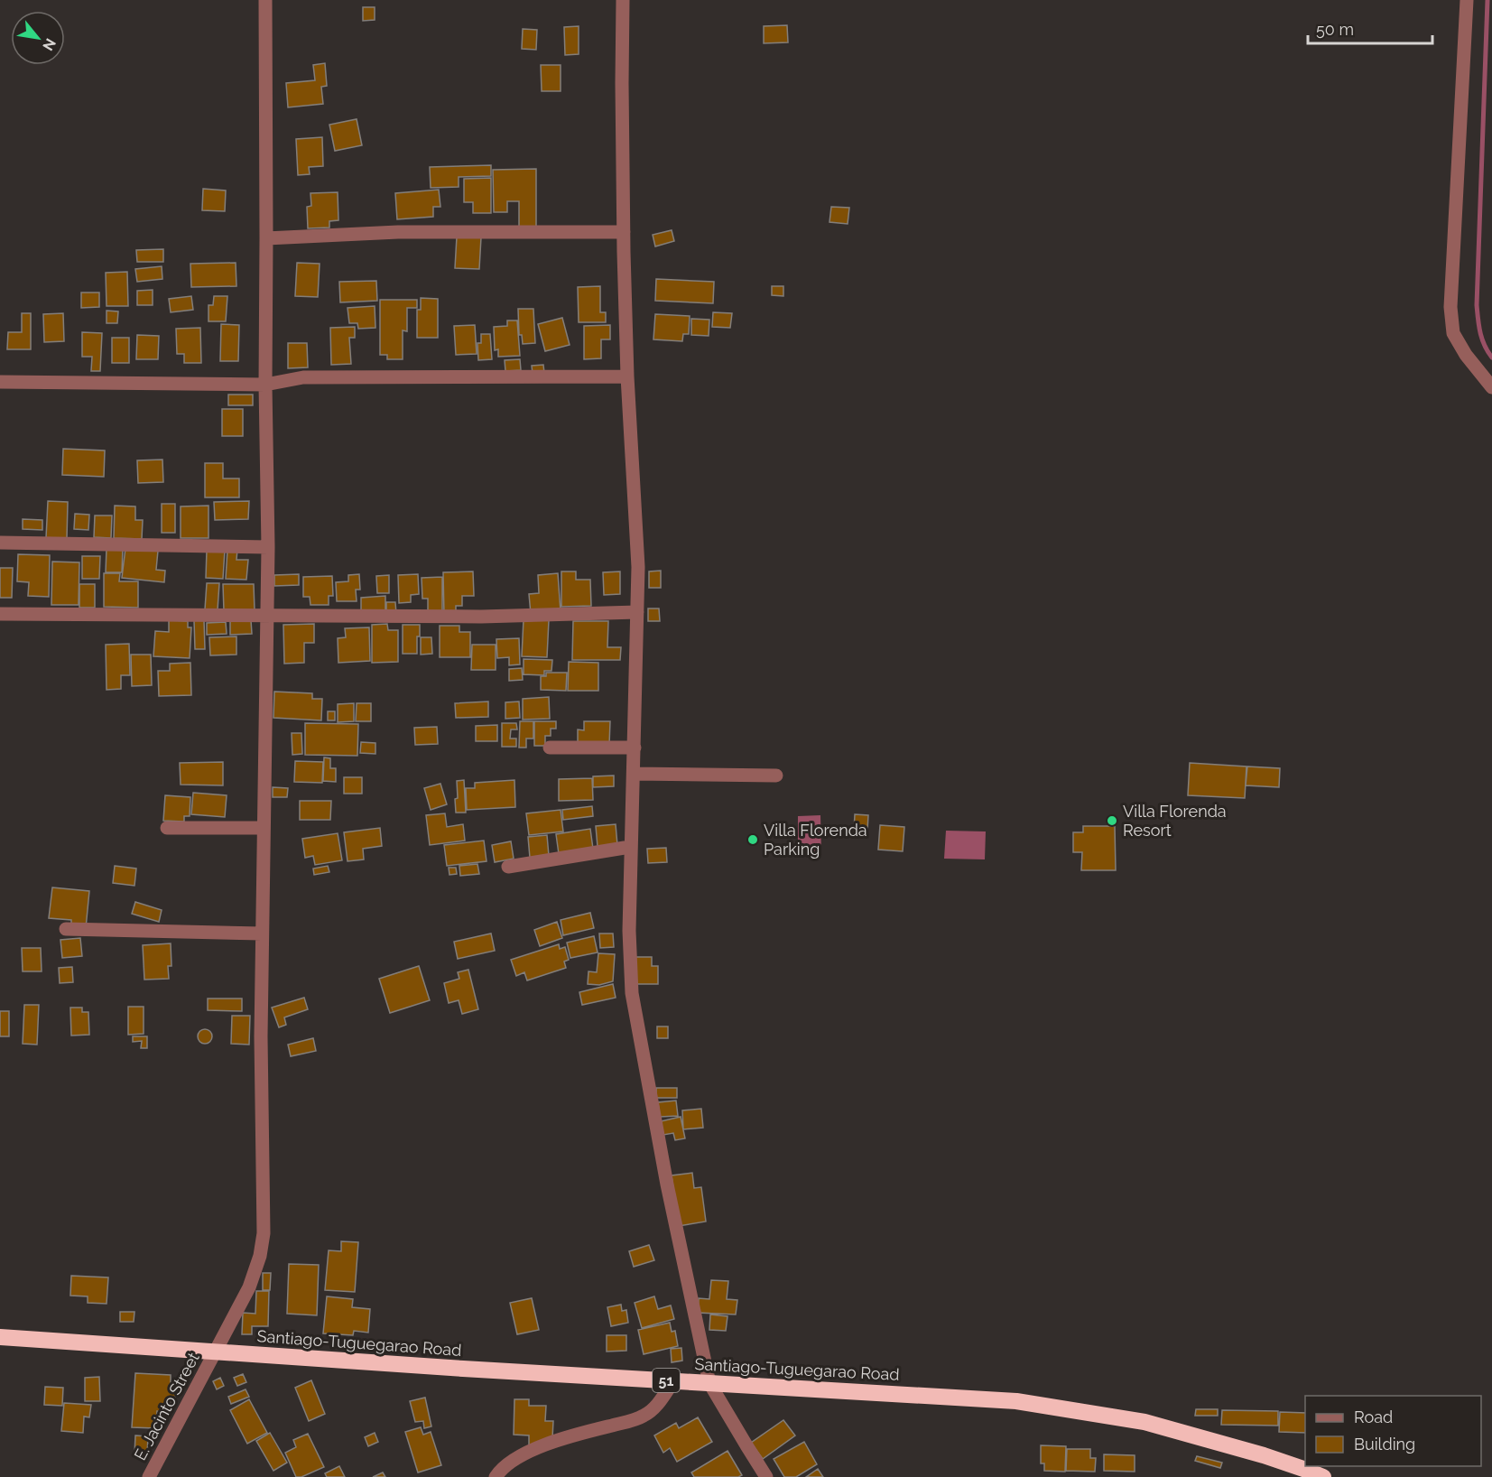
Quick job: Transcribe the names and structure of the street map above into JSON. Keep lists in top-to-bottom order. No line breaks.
{"streets":{"highway":["Santiago-Tuguegarao Road","51"],"street":["E. Jacinto Street"]},"crossings":[["Santiago-Tuguegarao Road","E. Jacinto Street"]],"places":["Villa Florenda Resort","Villa Florenda Parking"],"legend":["Road","Building"],"scale_bar":"50 m","north":"bottom right"}
